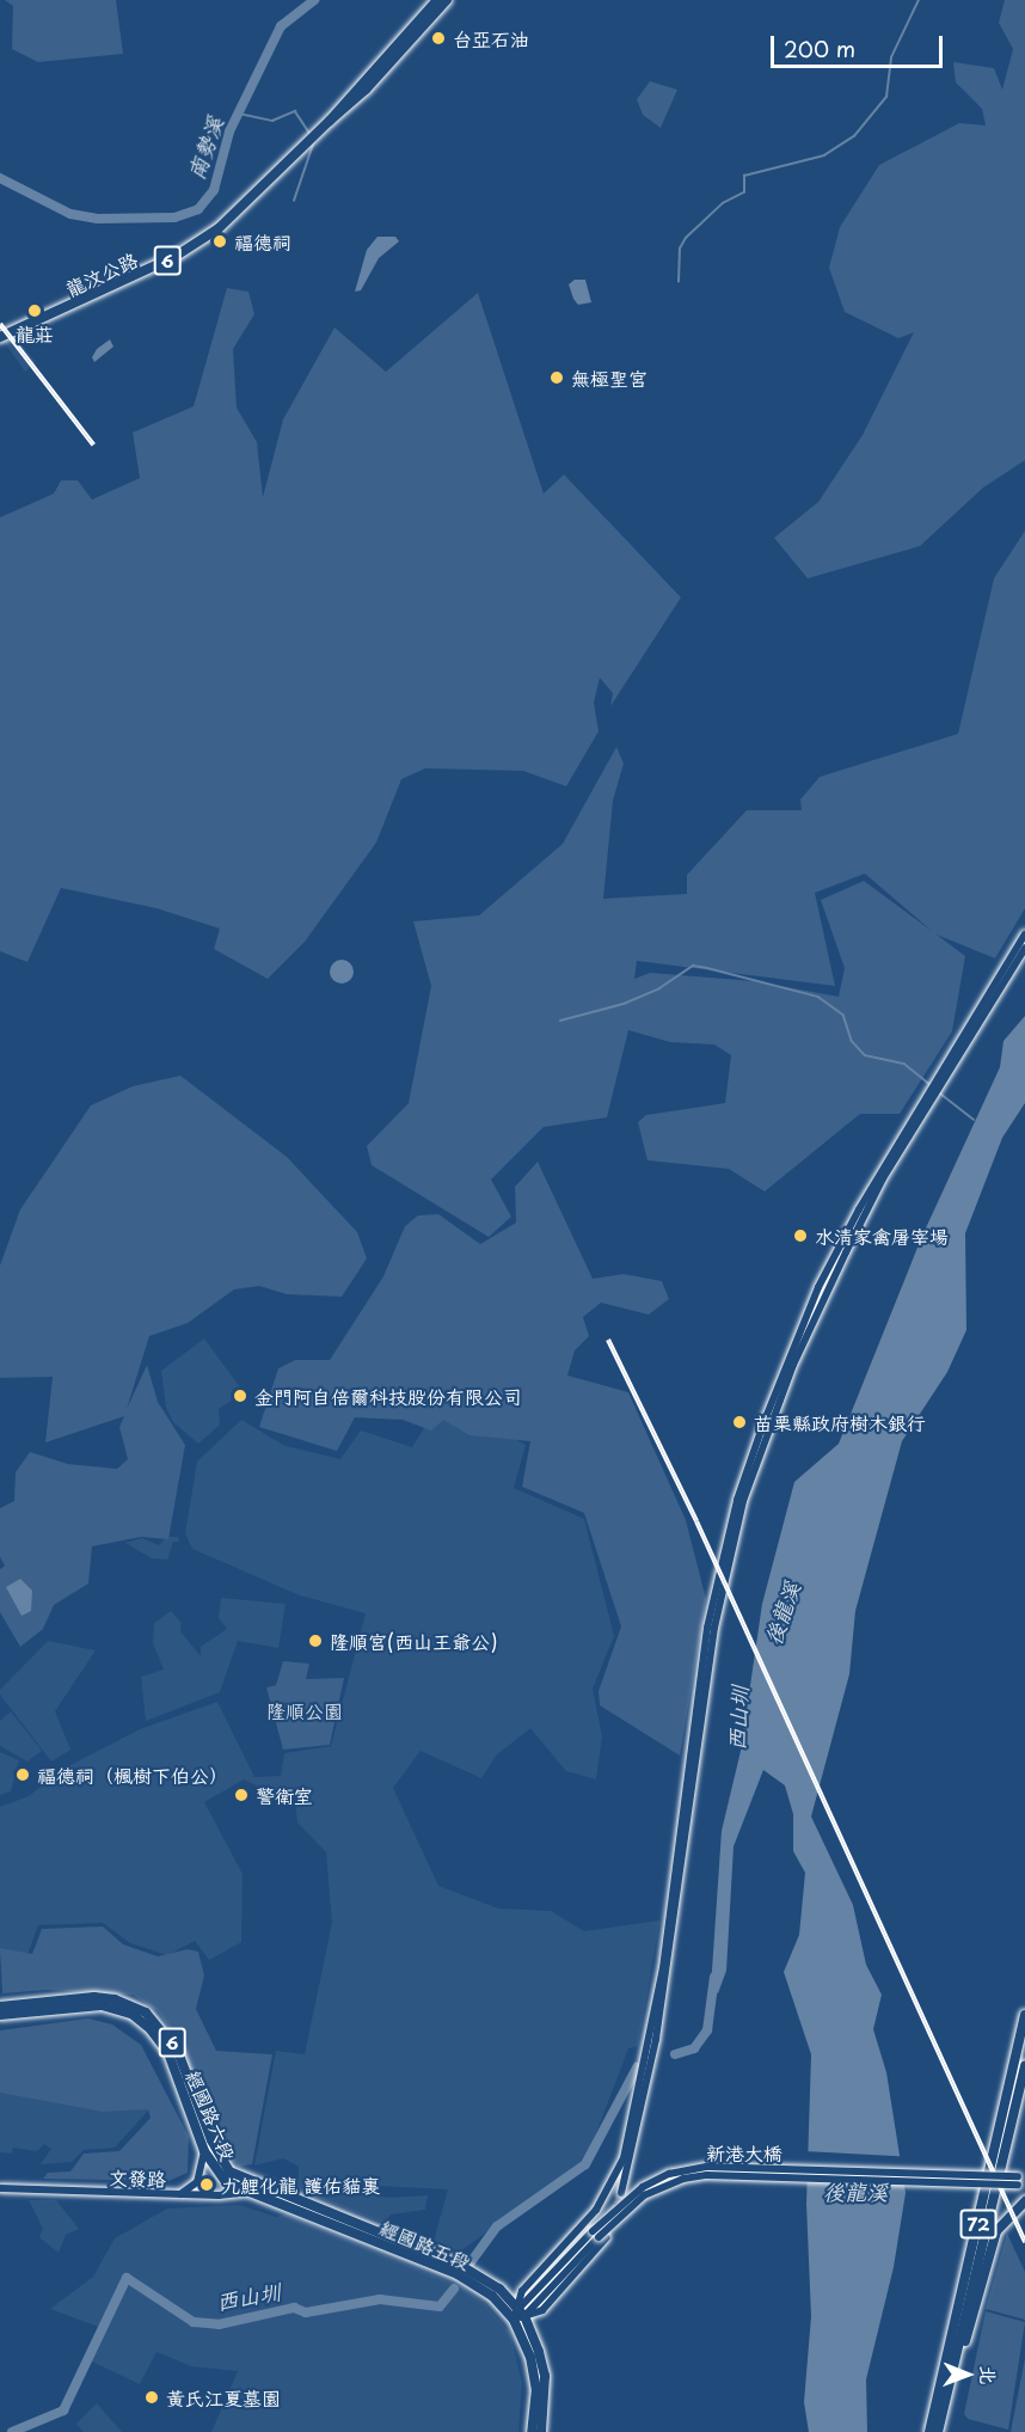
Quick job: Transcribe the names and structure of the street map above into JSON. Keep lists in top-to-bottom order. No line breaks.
{"streets":{"highway":["72"],"main road":["6","龍汶公路","經國路六段","經國路五段"],"street":["新港大橋","文發路"]},"crossings":[["6","龍汶公路"],["經國路六段","文發路"],["經國路六段","經國路五段"],["新港大橋","經國路五段"],["文發路","經國路五段"]],"water":["南勢溪","後龍溪","西山圳"],"parks":["隆順公園"],"places":["台亞石油","福德祠","龍莊","無極聖宮","水清家禽屠宰場","金門阿自倍爾科技股份有限公司","苗栗縣政府樹木銀行","隆順宮(西山王爺公)","福德祠（楓樹下伯公）","警衛室","九鯉化龍 護佑貓裏","黃氏江夏墓園"],"scale_bar":"200 m","north":"right"}
